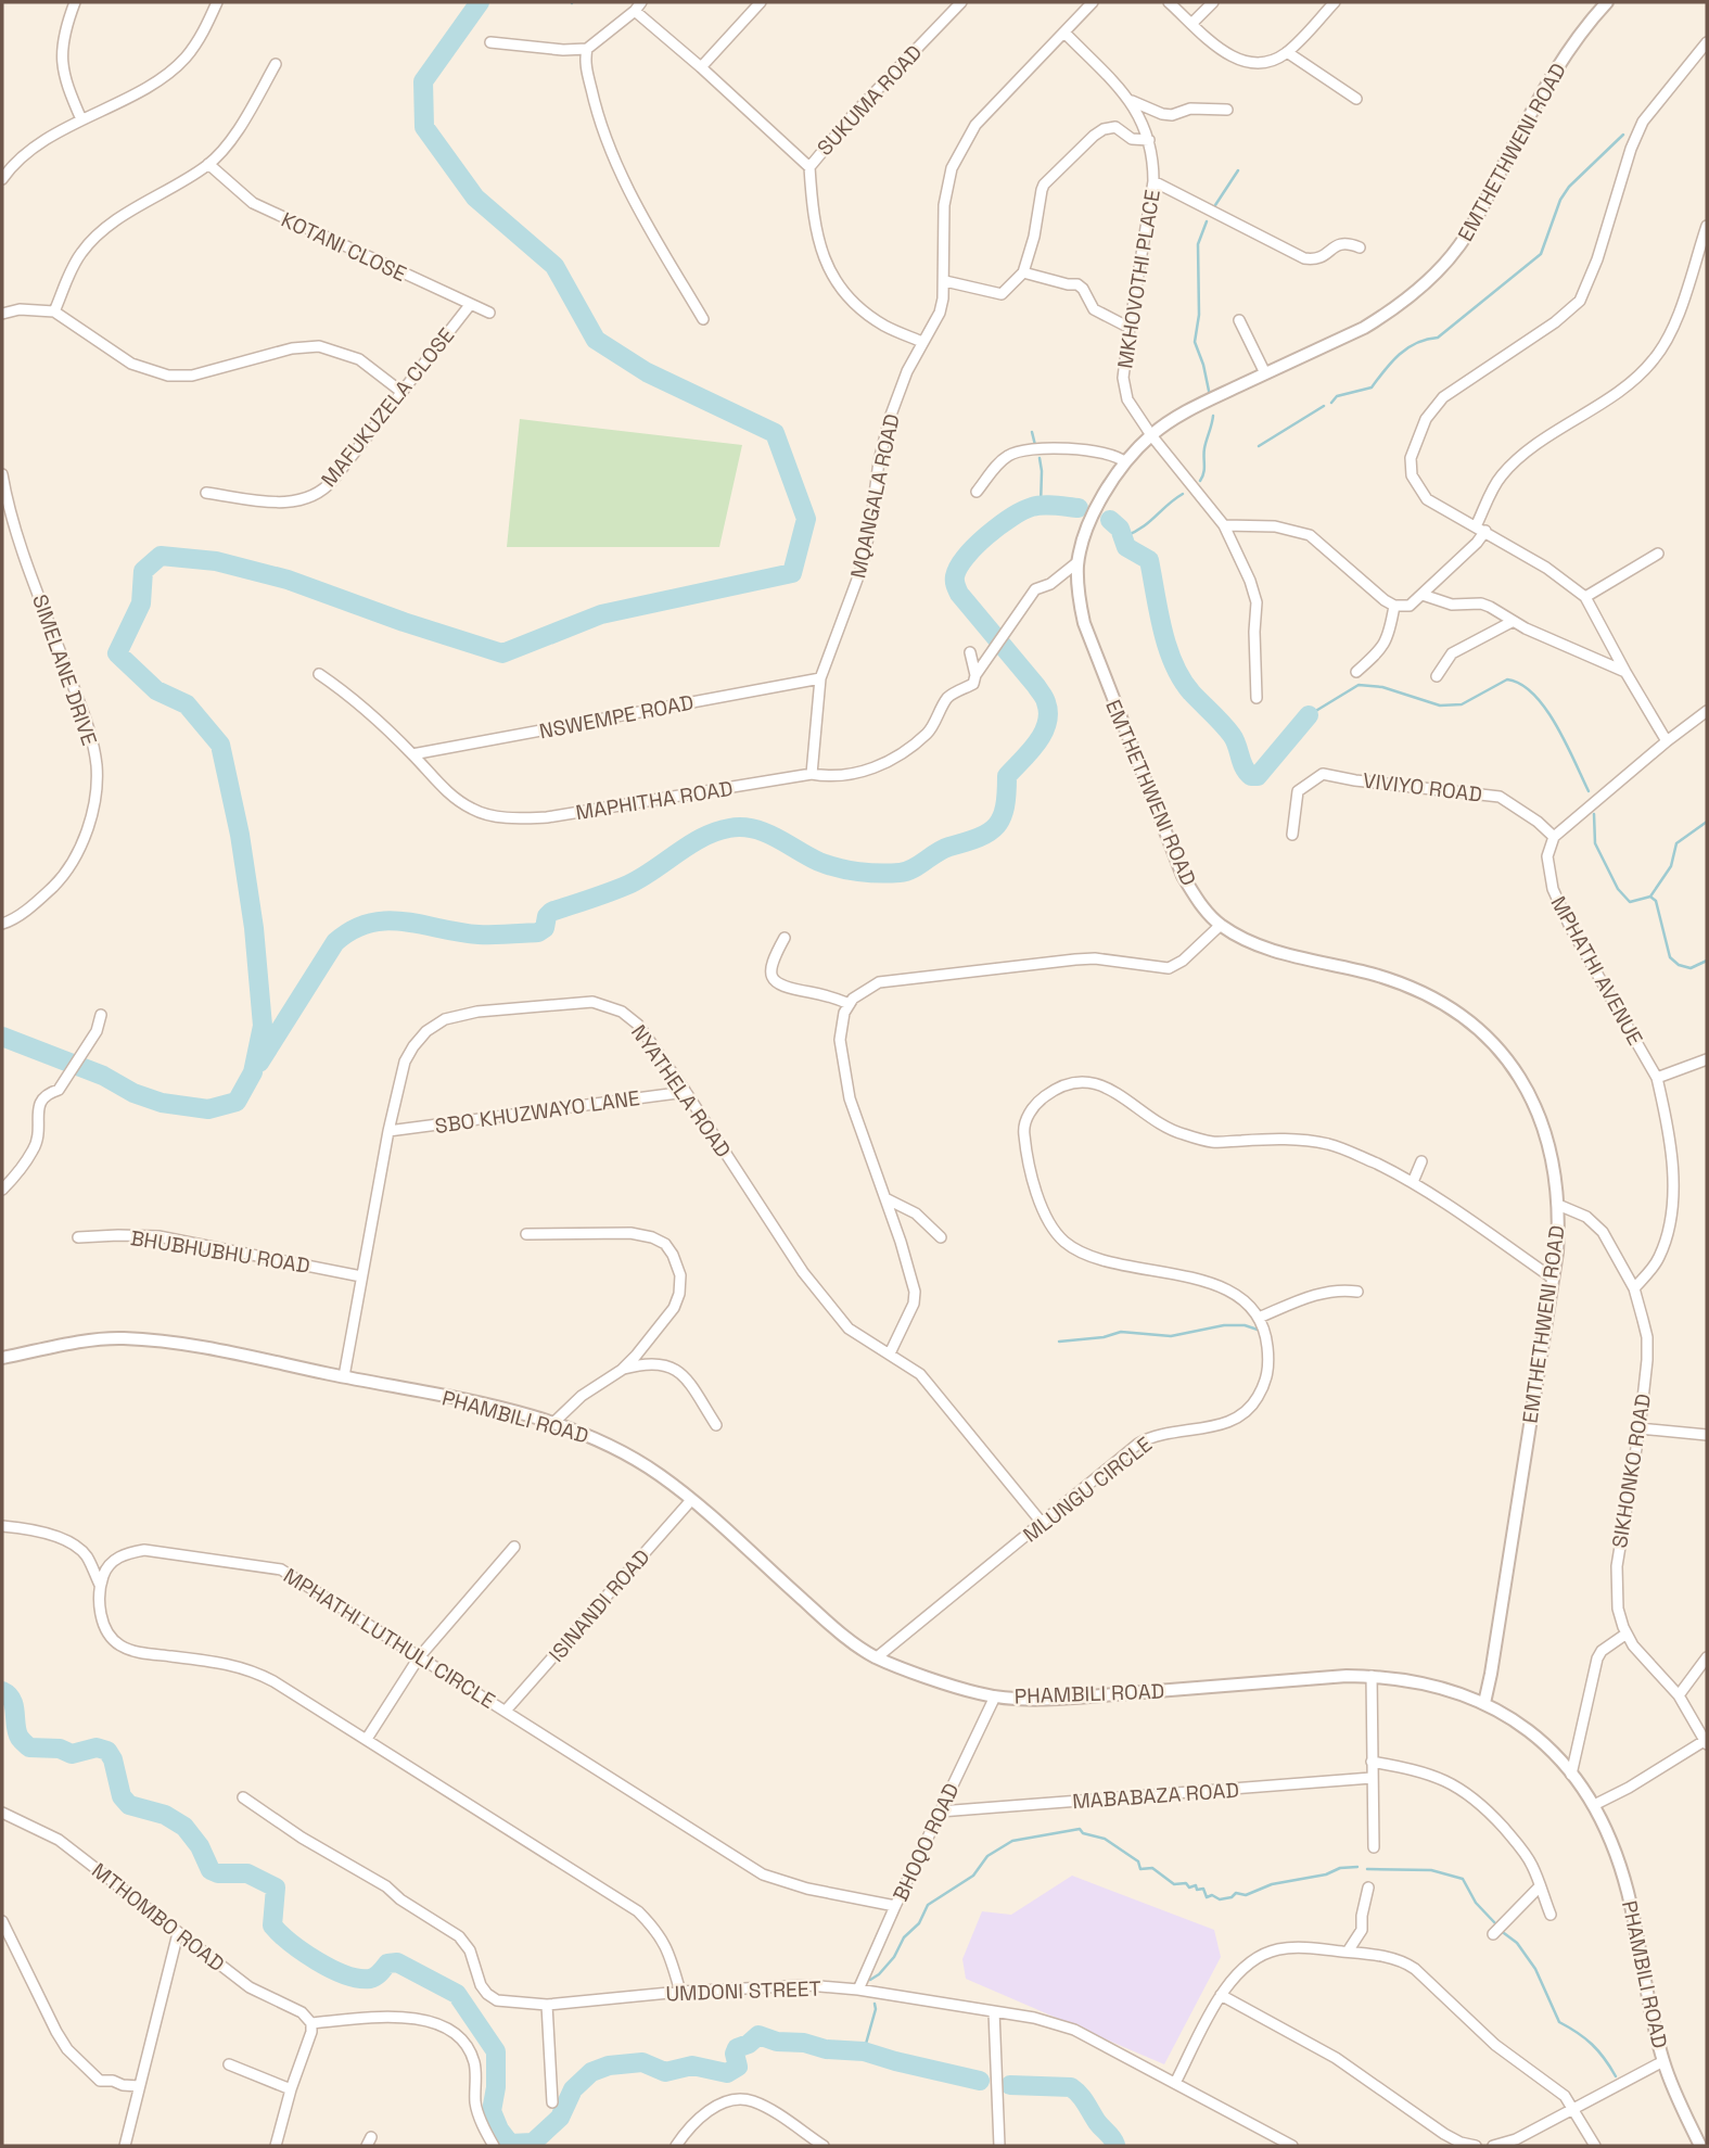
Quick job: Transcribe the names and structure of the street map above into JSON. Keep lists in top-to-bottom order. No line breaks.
{"streets":{"street":["SUKUMA ROAD","EMTHETHWENI ROAD","KOTANI CLOSE","MKHOVOTHI PLACE","MAFUKUZELA CLOSE","MQANGALA ROAD","SIMELANE DRIVE","NSWEMPE ROAD","VIVIYO ROAD","MAPHITHA ROAD","MPHATHI AVENUE","NYATHELA ROAD","SBO KHUZWAYO LANE","BHUBHUBHU ROAD","PHAMBILI ROAD","SIKHONKO ROAD","MLUNGU CIRCLE","ISINANDI ROAD","MPHATHI LUTHULI CIRCLE","MABABAZA ROAD","BHOQO ROAD","MTHOMBO ROAD","UMDONI STREET"]},"crossings":[["SUKUMA ROAD","MQANGALA ROAD"],["EMTHETHWENI ROAD","MKHOVOTHI PLACE"],["EMTHETHWENI ROAD","MAPHITHA ROAD"],["EMTHETHWENI ROAD","PHAMBILI ROAD"],["EMTHETHWENI ROAD","SIKHONKO ROAD"],["KOTANI CLOSE","MAFUKUZELA CLOSE"],["MKHOVOTHI PLACE","MQANGALA ROAD"],["MQANGALA ROAD","NSWEMPE ROAD"],["MQANGALA ROAD","MAPHITHA ROAD"],["NSWEMPE ROAD","MAPHITHA ROAD"],["VIVIYO ROAD","MPHATHI AVENUE"],["MPHATHI AVENUE","SIKHONKO ROAD"],["NYATHELA ROAD","SBO KHUZWAYO LANE"],["NYATHELA ROAD","BHUBHUBHU ROAD"],["NYATHELA ROAD","PHAMBILI ROAD"],["NYATHELA ROAD","MLUNGU CIRCLE"],["PHAMBILI ROAD","MLUNGU CIRCLE"],["PHAMBILI ROAD","ISINANDI ROAD"],["PHAMBILI ROAD","BHOQO ROAD"],["ISINANDI ROAD","MPHATHI LUTHULI CIRCLE"],["MPHATHI LUTHULI CIRCLE","BHOQO ROAD"],["MABABAZA ROAD","BHOQO ROAD"],["BHOQO ROAD","UMDONI STREET"]]}
